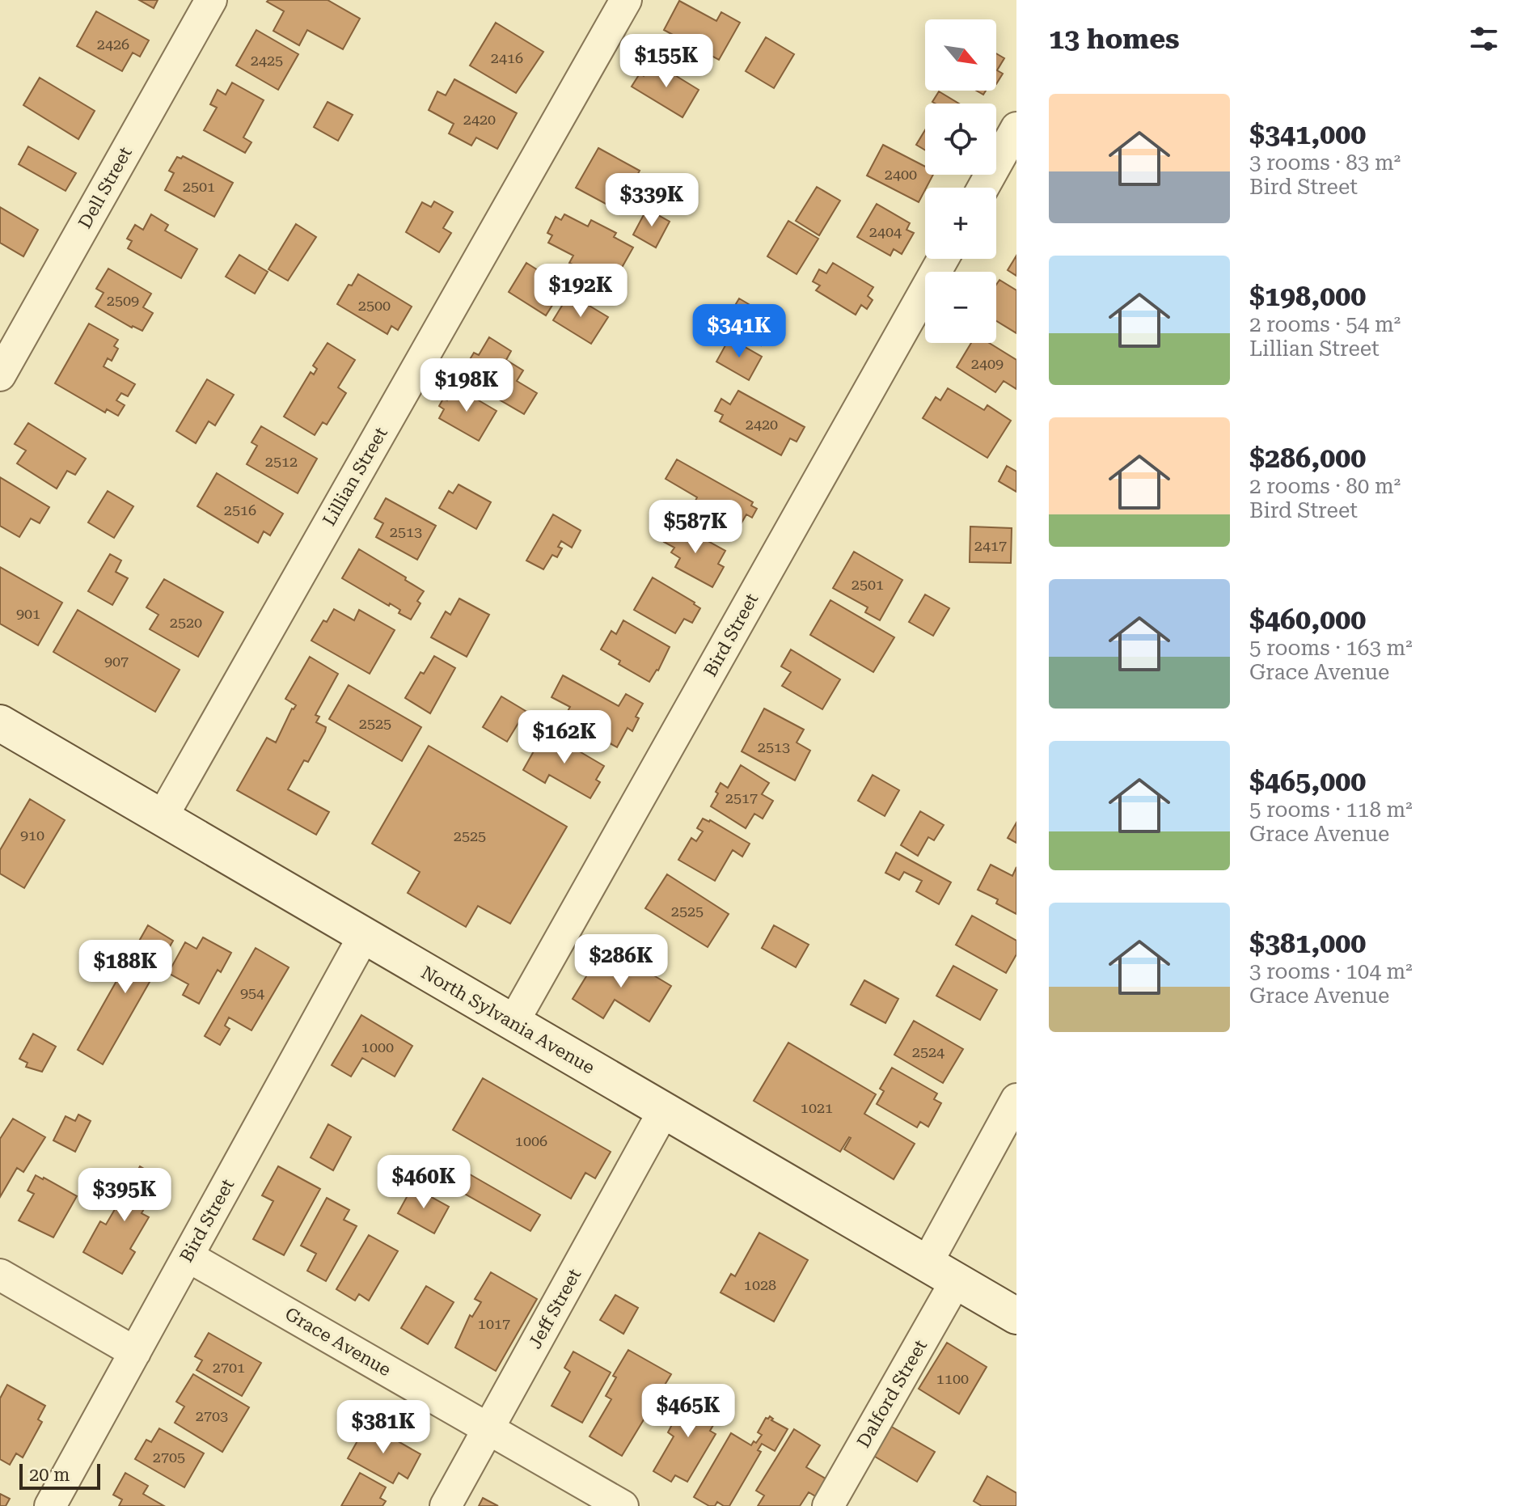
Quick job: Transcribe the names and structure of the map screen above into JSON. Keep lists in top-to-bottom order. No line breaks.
{"streets":{"main road":["North Sylvania Avenue"],"street":["Dell Street","Lillian Street","Bird Street","Jeff Street","Grace Avenue","Dalford Street"]},"crossings":[["Lillian Street","North Sylvania Avenue"],["Bird Street","North Sylvania Avenue"],["Bird Street","Grace Avenue"],["North Sylvania Avenue","Jeff Street"],["North Sylvania Avenue","Dalford Street"],["Jeff Street","Grace Avenue"]],"house_numbers":["2426","2416","2425","2420","2400","2501","2404","2509","2500","2409","2420","2512","2516","2513","2417","2501","901","2520","907","2525","2513","2517","910","2525","2525","954","1000","2524","1021","1006","1028","1017","2701","1100","2703","2705"],"scale_bar":"20 m","north":"bottom right","page":{"heading":"13 homes","map_buttons":["+","−"],"price":["$155K","$339K","$192K","$341K","$198K","$587K","$162K","$286K","$188K","$460K","$395K","$465K","$381K"],"list":[{"name":"$341,000","note":"3 rooms · 83 m² · Bird Street"},{"name":"$198,000","note":"2 rooms · 54 m² · Lillian Street"},{"name":"$286,000","note":"2 rooms · 80 m² · Bird Street"},{"name":"$460,000","note":"5 rooms · 163 m² · Grace Avenue"},{"name":"$465,000","note":"5 rooms · 118 m² · Grace Avenue"},{"name":"$381,000","note":"3 rooms · 104 m² · Grace Avenue"}],"scale":"20 m"}}
